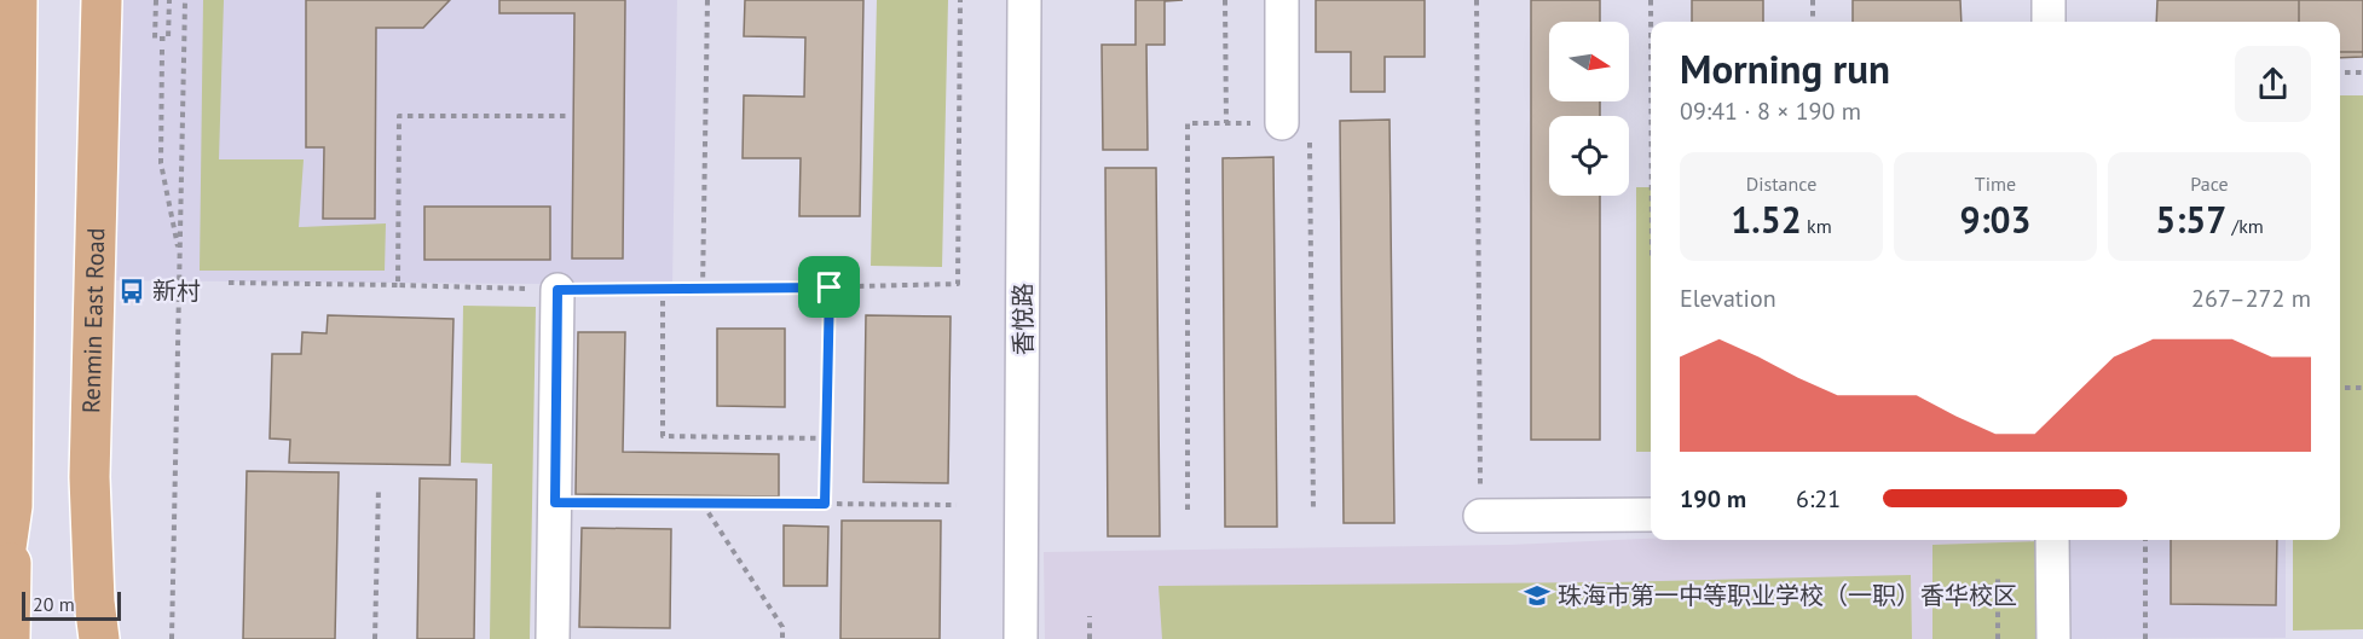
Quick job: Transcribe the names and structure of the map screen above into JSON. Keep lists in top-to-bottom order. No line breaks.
{"streets":{"main road":["Renmin East Road"],"street":["香悅路"]},"places":{"bus stop":["新村"],"school or university":["珠海市第一中等职业学校（一职）香华校区"]},"scale_bar":"20 m","north":"right","page":{"heading":["Morning run","09:41 · 8 × 190 m"],"stats":[["Distance","1.52 km"],["Time","9:03"],["Pace","5:57 /km"]],"chart":["Elevation","267–272 m"],"list":[{"name":"190 m","note":"6:21"}],"scale":"20 m"}}
